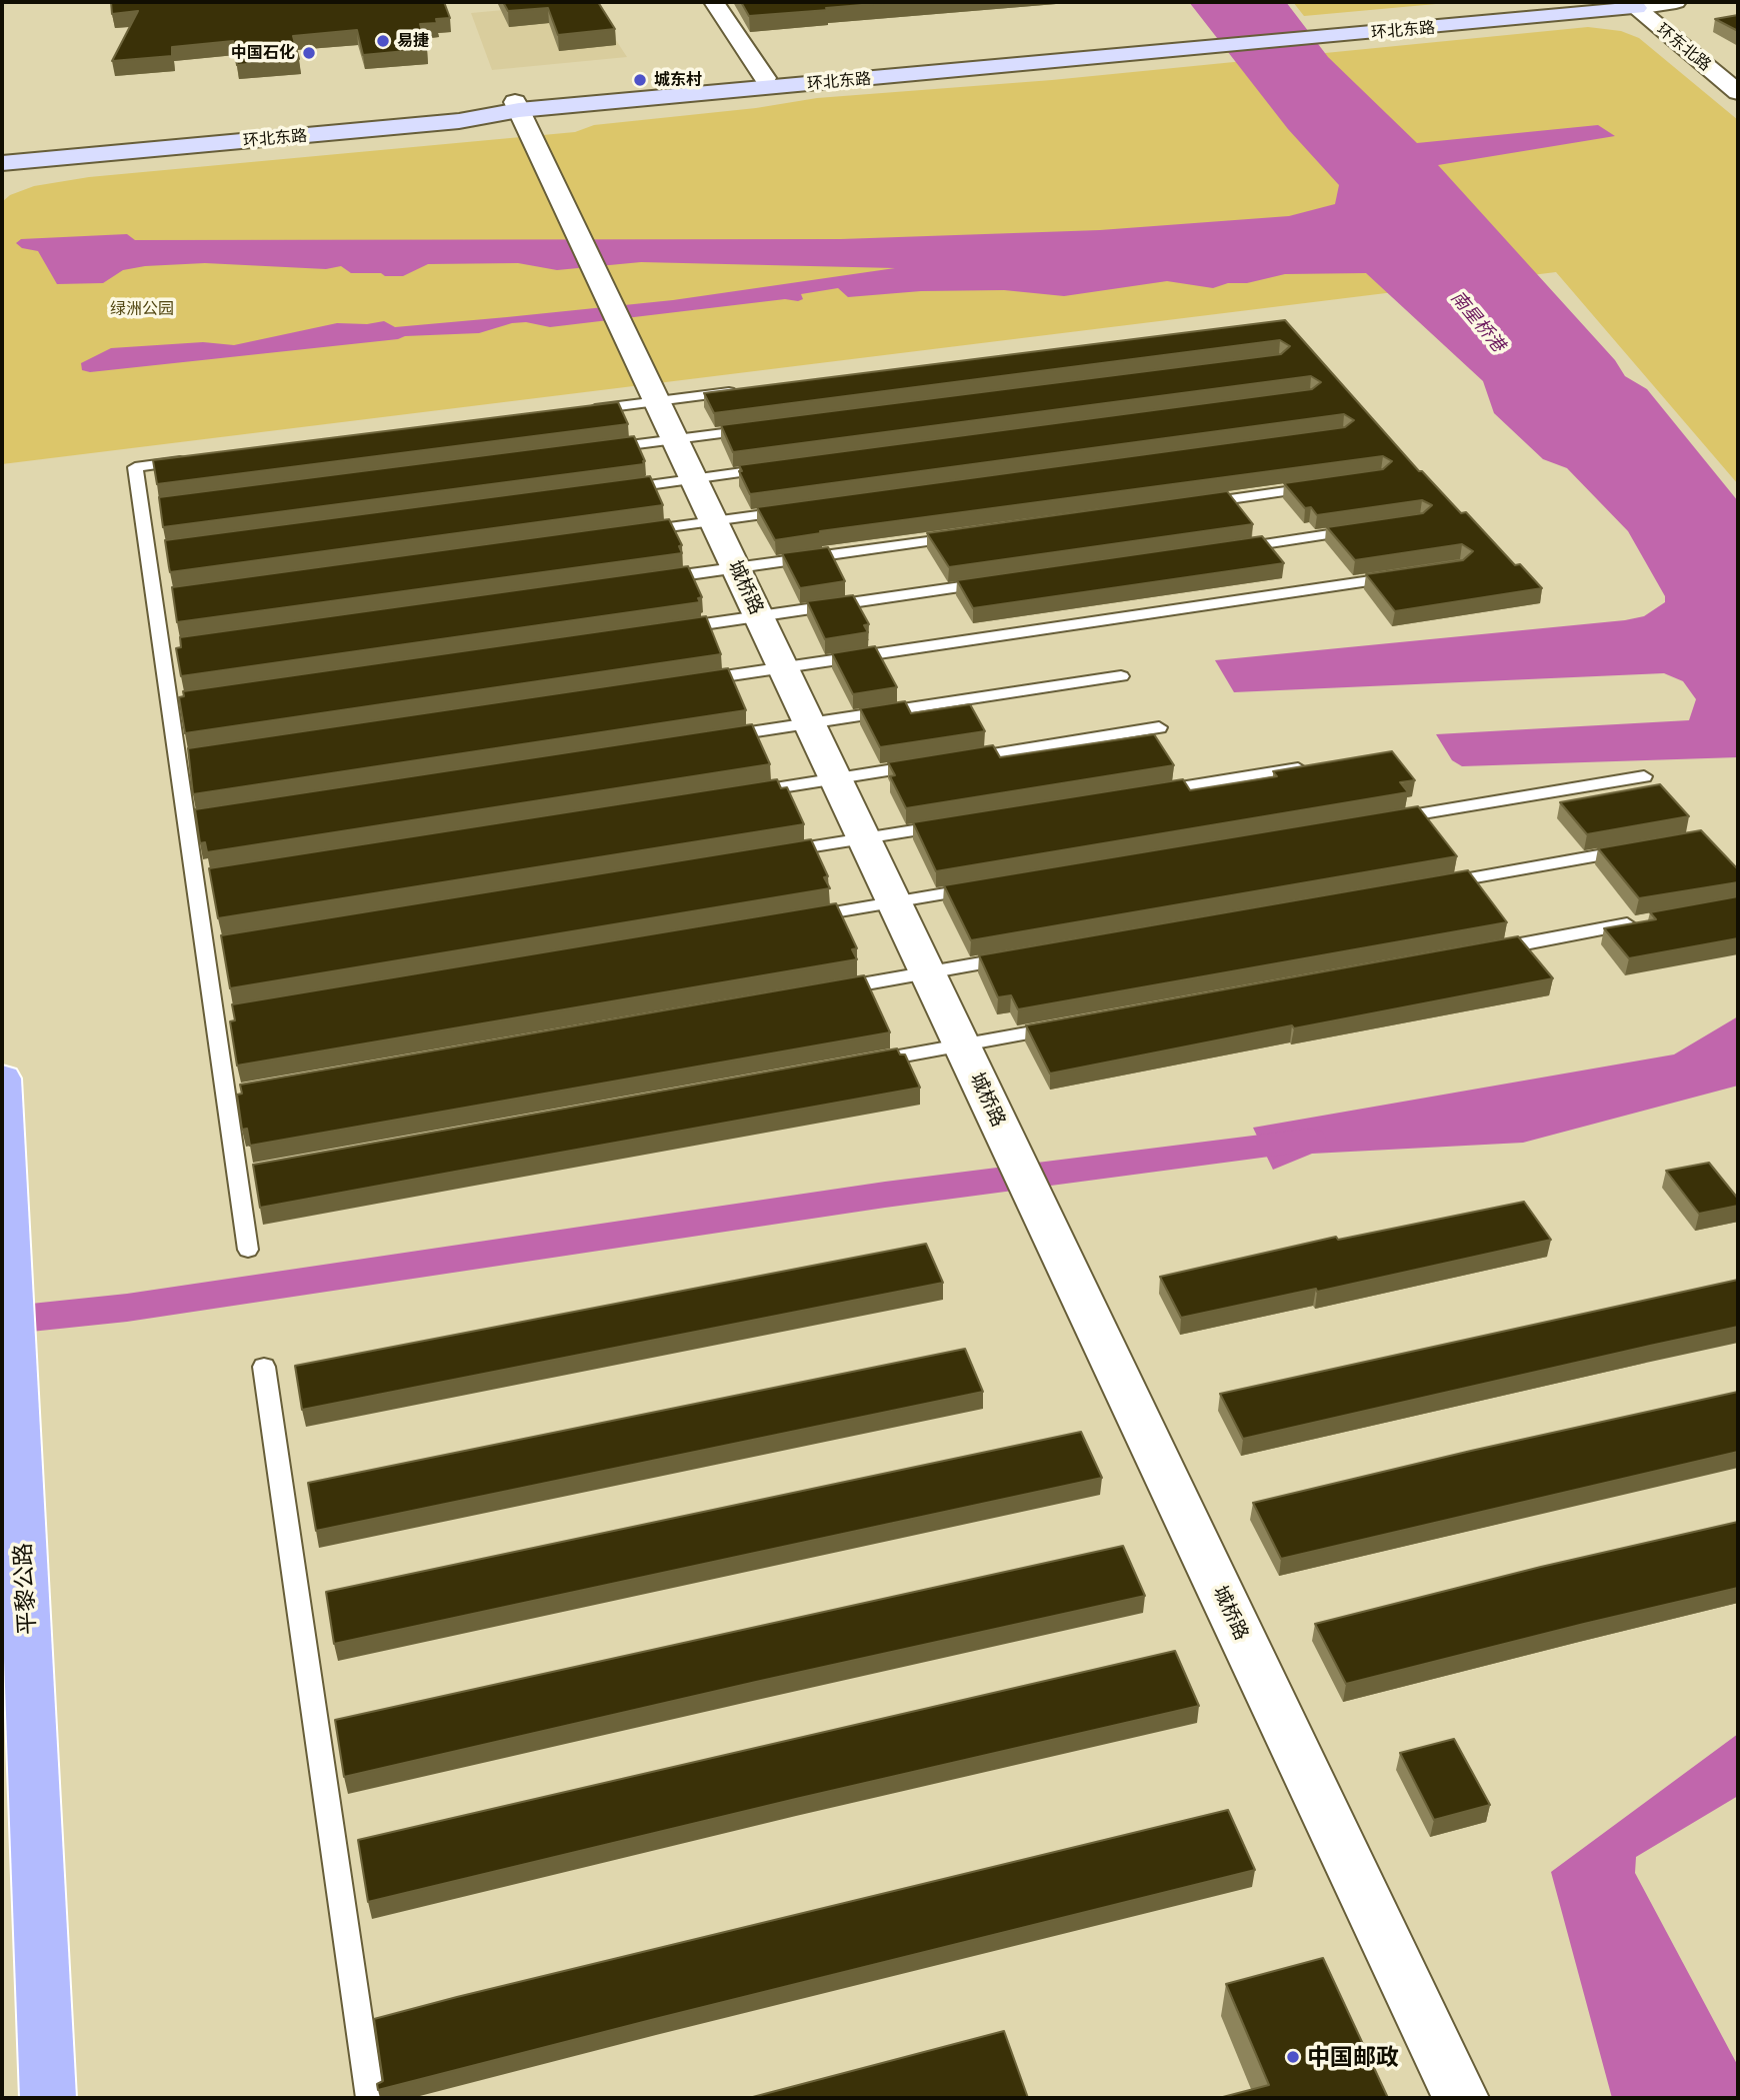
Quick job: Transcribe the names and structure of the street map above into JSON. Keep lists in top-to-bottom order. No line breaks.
{"streets":{"main road":["环北东路","平黎公路"],"street":["环东北路","城桥路"]},"crossings":[["环北东路","环东北路"],["环北东路","城桥路"]],"water":["南星桥港"],"parks":["绿洲公园"],"places":["易捷","中国石化","城东村","中国邮政"]}
